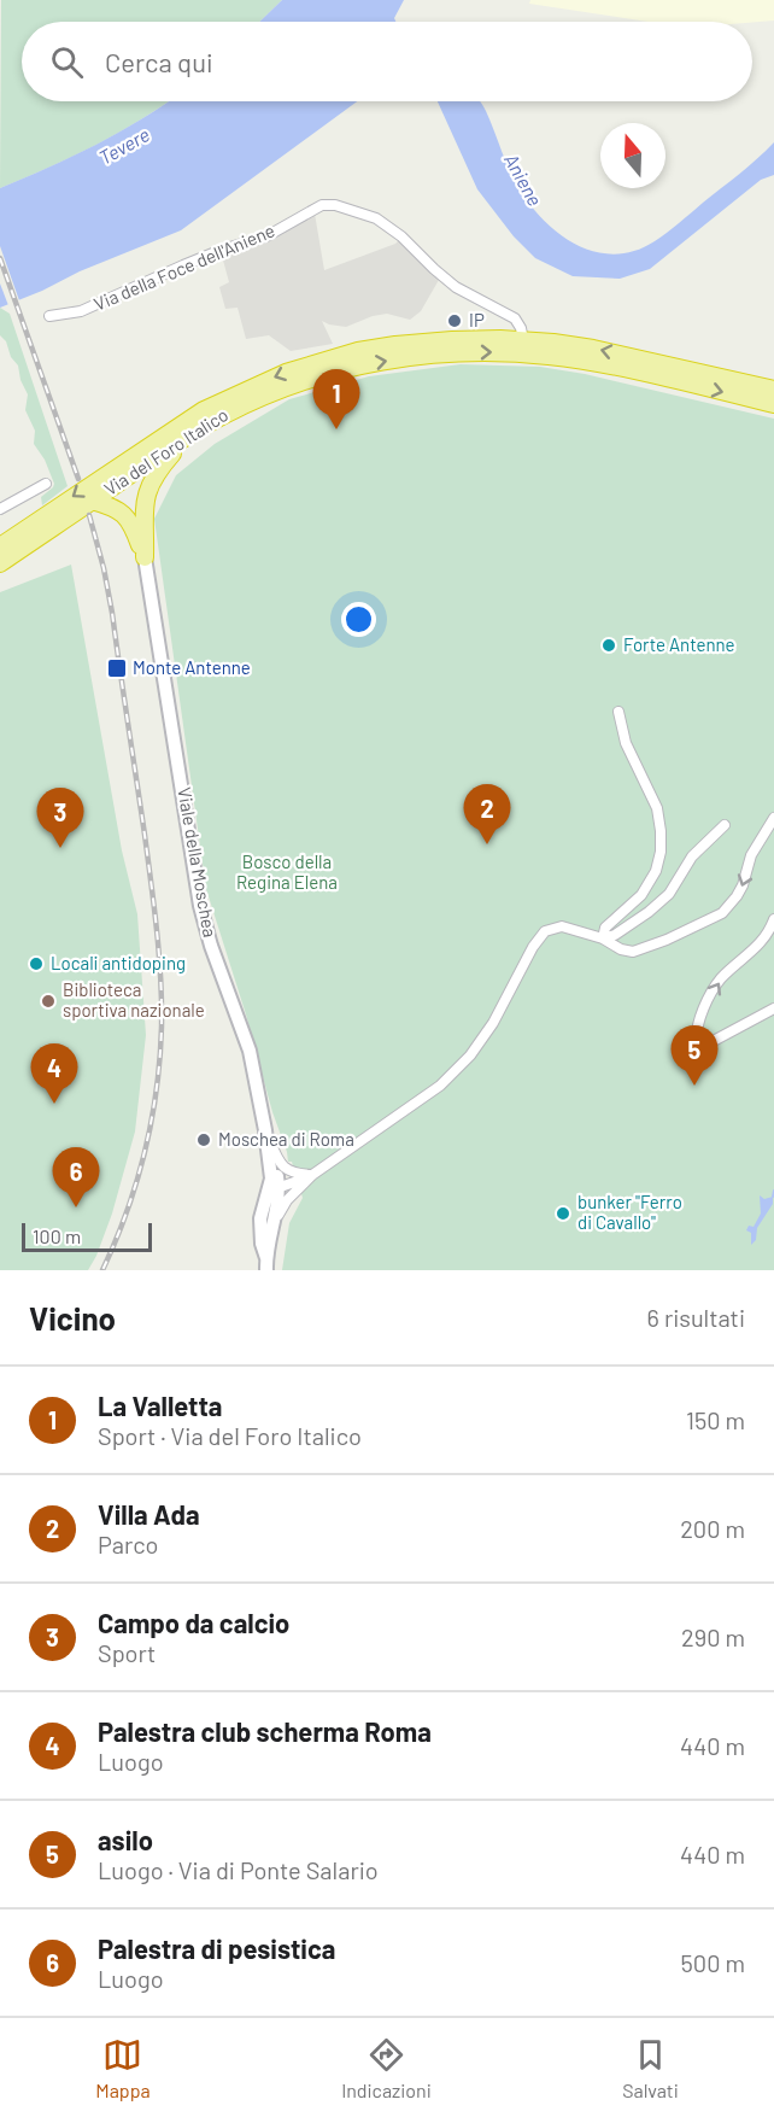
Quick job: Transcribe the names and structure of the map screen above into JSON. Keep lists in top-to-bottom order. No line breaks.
{"streets":{"highway":["Via del Foro Italico"],"street":["Via della Foce dell'Aniene","Viale della Moschea"]},"crossings":[["Via della Foce dell'Aniene","Via del Foro Italico"]],"water":["Tevere","Aniene"],"parks":["Bosco della Regina Elena"],"places":{"other":["IP","Forte Antenne","Locali antidoping","Biblioteca sportiva nazionale","Moschea di Roma","bunker \"Ferro di Cavallo\""],"transit":["Monte Antenne"]},"scale_bar":"100 m","north":"top","page":{"search":"Cerca qui","pins":["1","2","3","5","4","6"],"scale":"100 m","heading":["Vicino","6 risultati"],"list":[{"mark":"1","name":"La Valletta","note":"Sport · Via del Foro Italico","value":"150 m"},{"mark":"2","name":"Villa Ada","note":"Parco","value":"200 m"},{"mark":"3","name":"Campo da calcio","note":"Sport","value":"290 m"},{"mark":"4","name":"Palestra club scherma Roma","note":"Luogo","value":"440 m"},{"mark":"5","name":"asilo","note":"Luogo · Via di Ponte Salario","value":"440 m"},{"mark":"6","name":"Palestra di pesistica","note":"Luogo","value":"500 m"}],"nav":["Mappa","Indicazioni","Salvati"]}}
